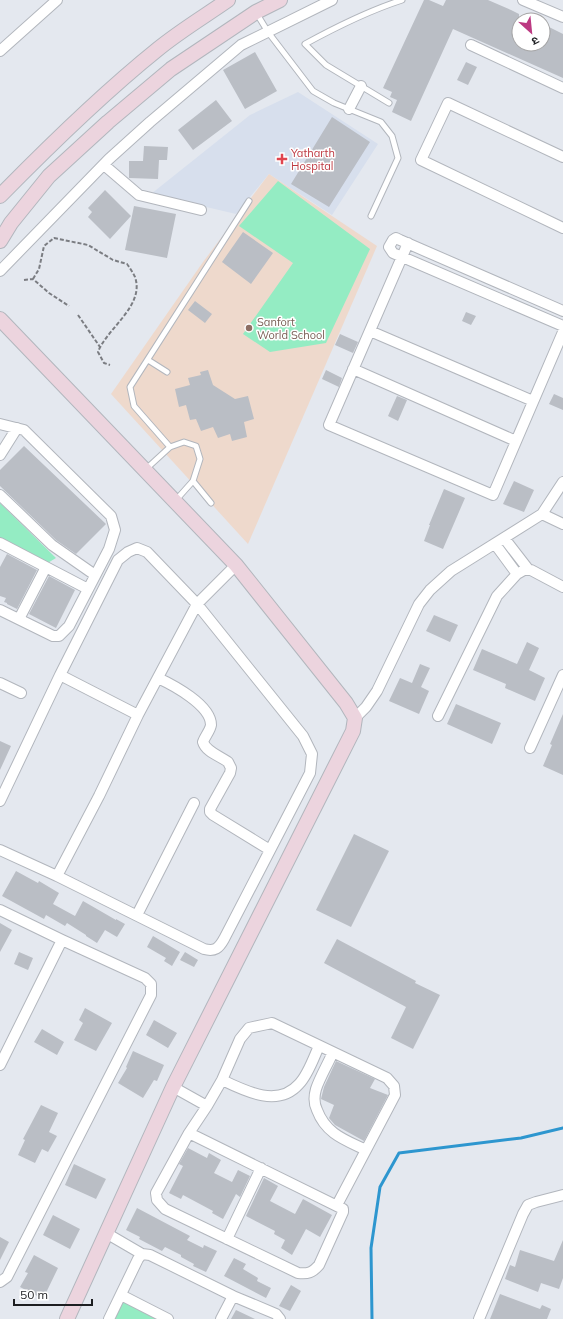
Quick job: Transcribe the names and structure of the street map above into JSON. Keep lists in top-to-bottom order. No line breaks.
{"places":{"health":["Yatharth Hospital"],"other":["Sanfort World School"]},"scale_bar":"50 m","north":"bottom right"}
